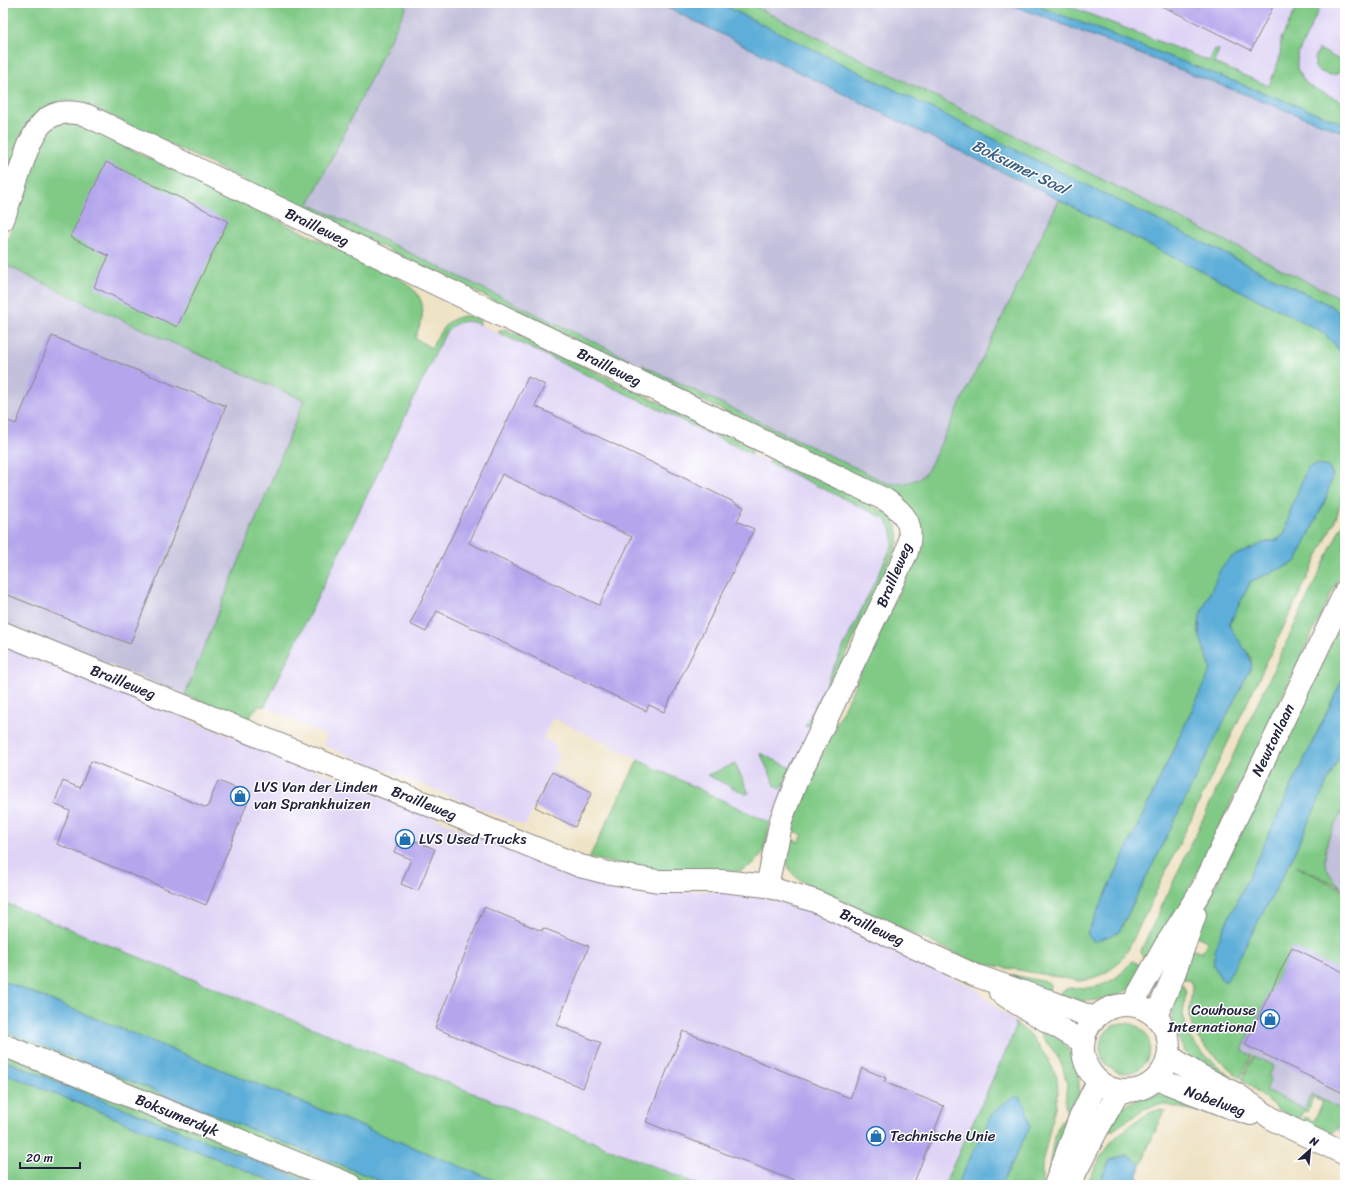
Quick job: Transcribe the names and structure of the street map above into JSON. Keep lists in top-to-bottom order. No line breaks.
{"streets":{"street":["Brailleweg","Newtonlaan","Nobelweg","Boksumerdyk"]},"crossings":[["Brailleweg","Newtonlaan"],["Brailleweg","Nobelweg"],["Newtonlaan","Nobelweg"]],"water":["Boksumer Soal"],"places":{"shop":["LVS Van der Linden van Sprankhuizen","LVS Used Trucks","Cowhouse International","Technische Unie"]},"scale_bar":"20 m","north":"top right"}
